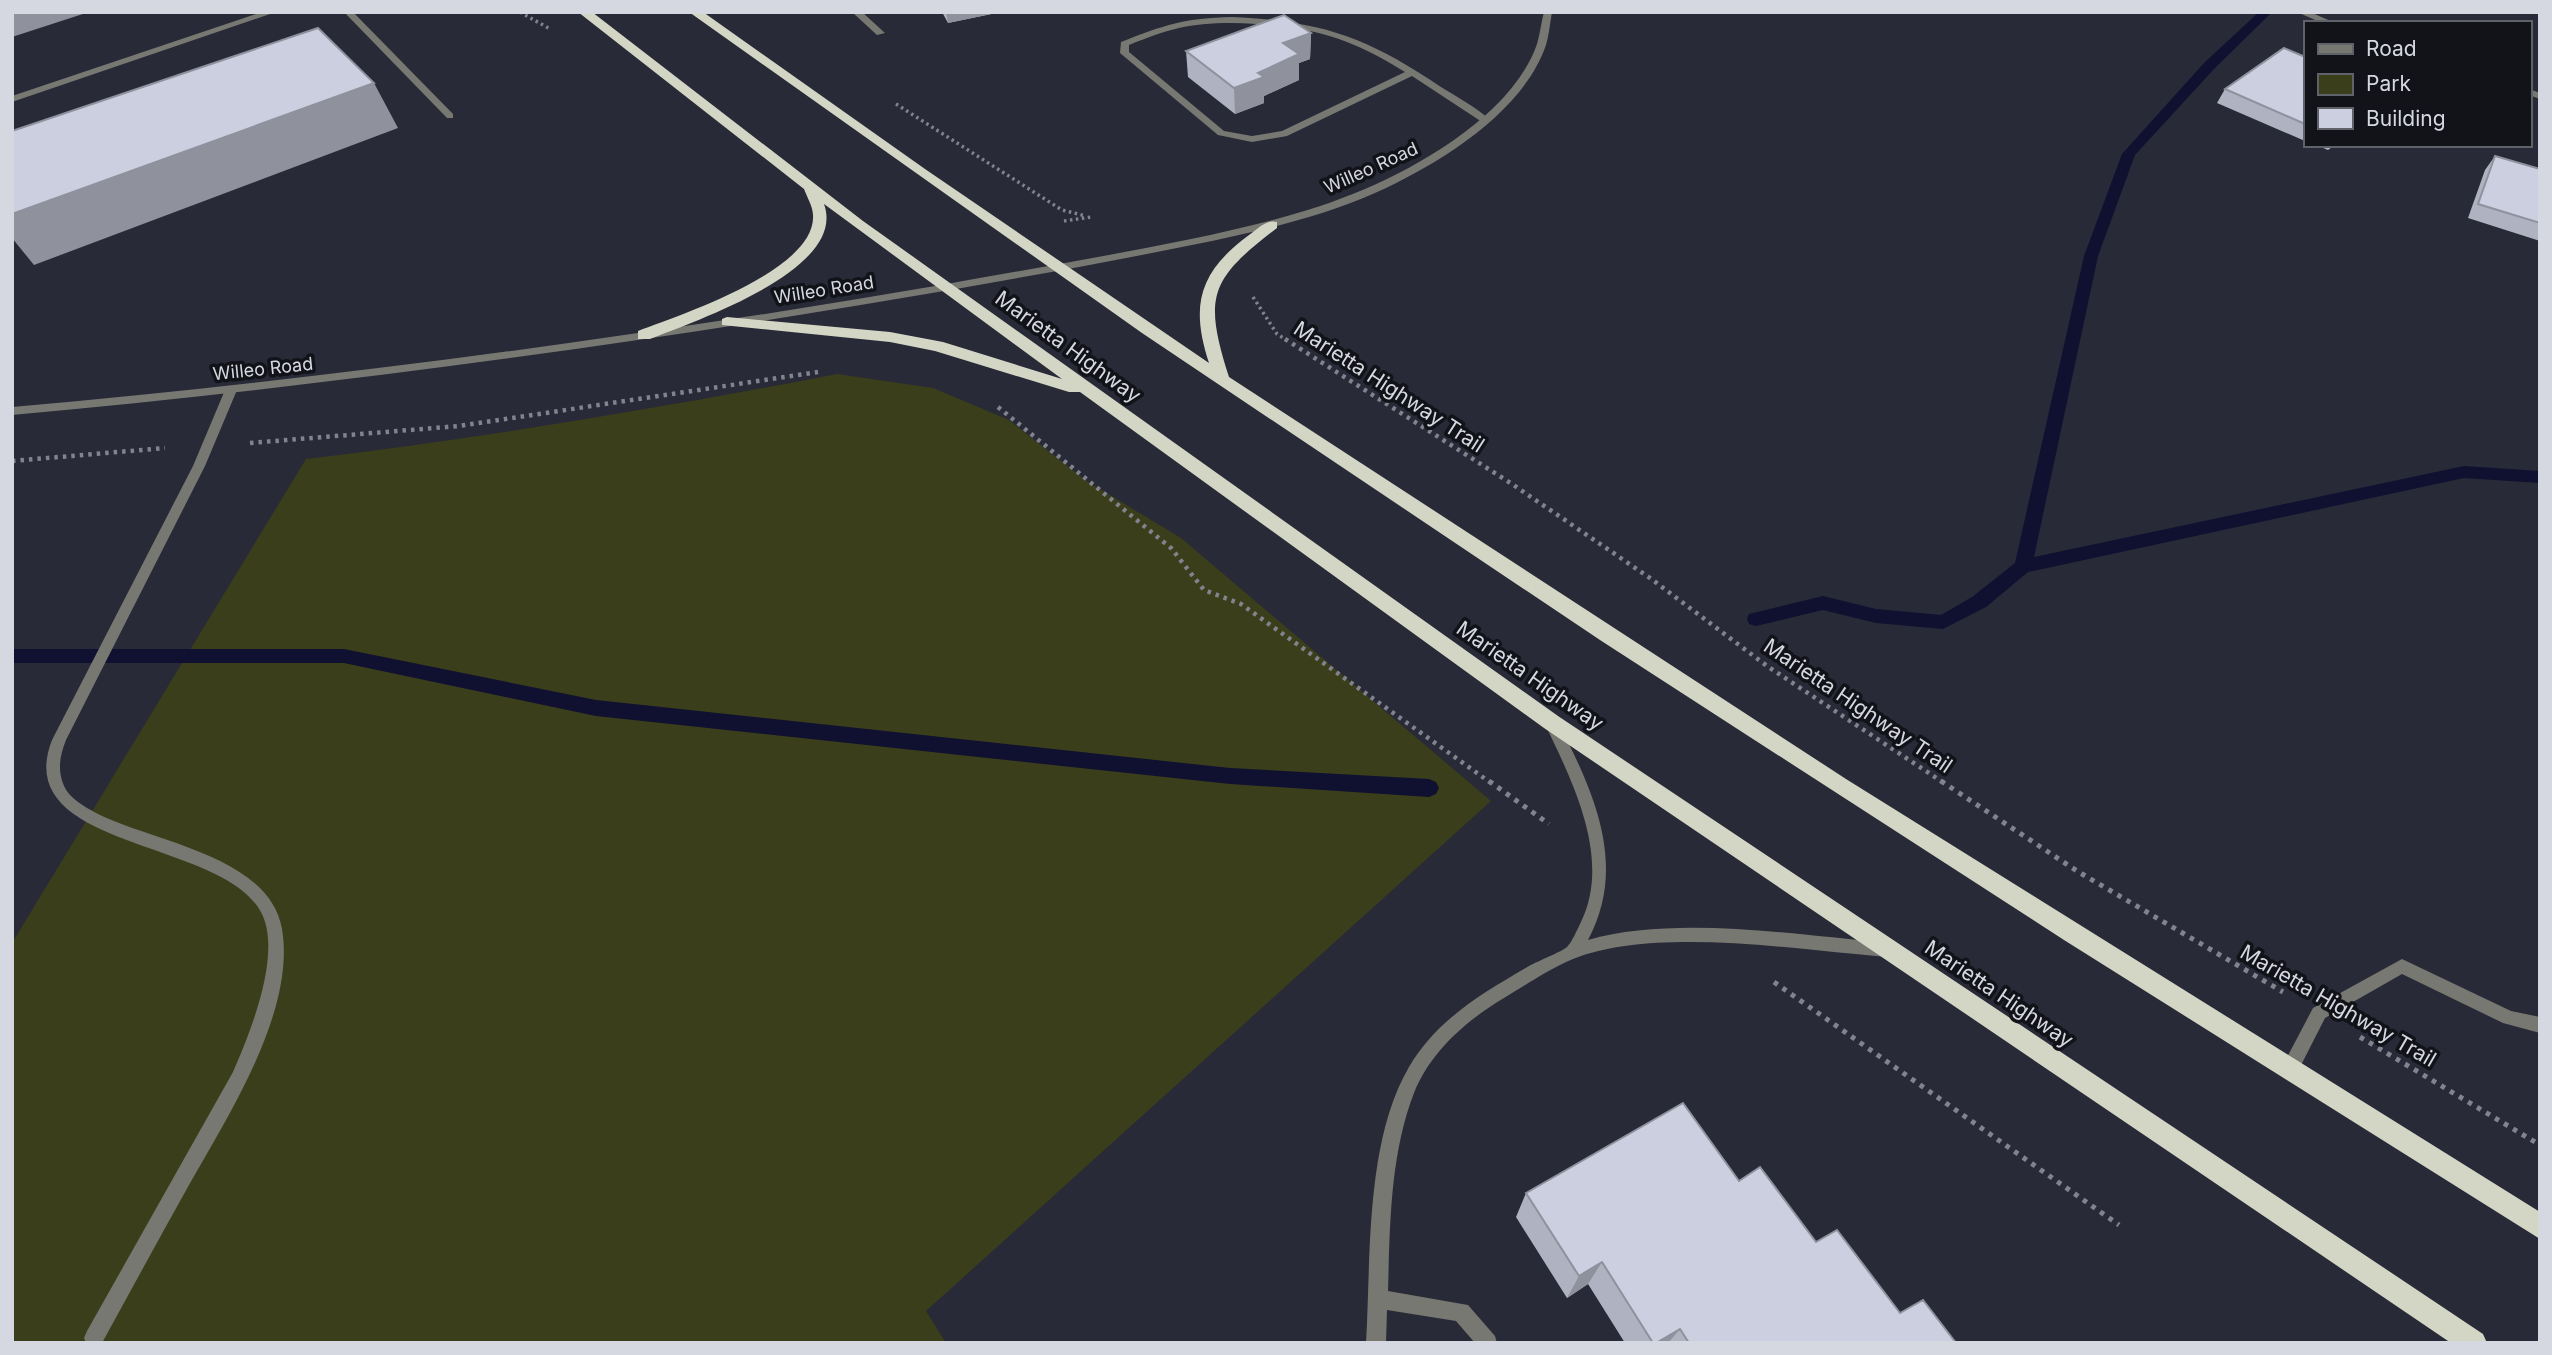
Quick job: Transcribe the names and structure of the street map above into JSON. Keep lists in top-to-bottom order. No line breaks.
{"streets":{"highway":["Marietta Highway"],"street":["Willeo Road"],"path":["Marietta Highway Trail"]},"crossings":[["Willeo Road","Marietta Highway"]],"legend":["Road","Park","Building"]}
